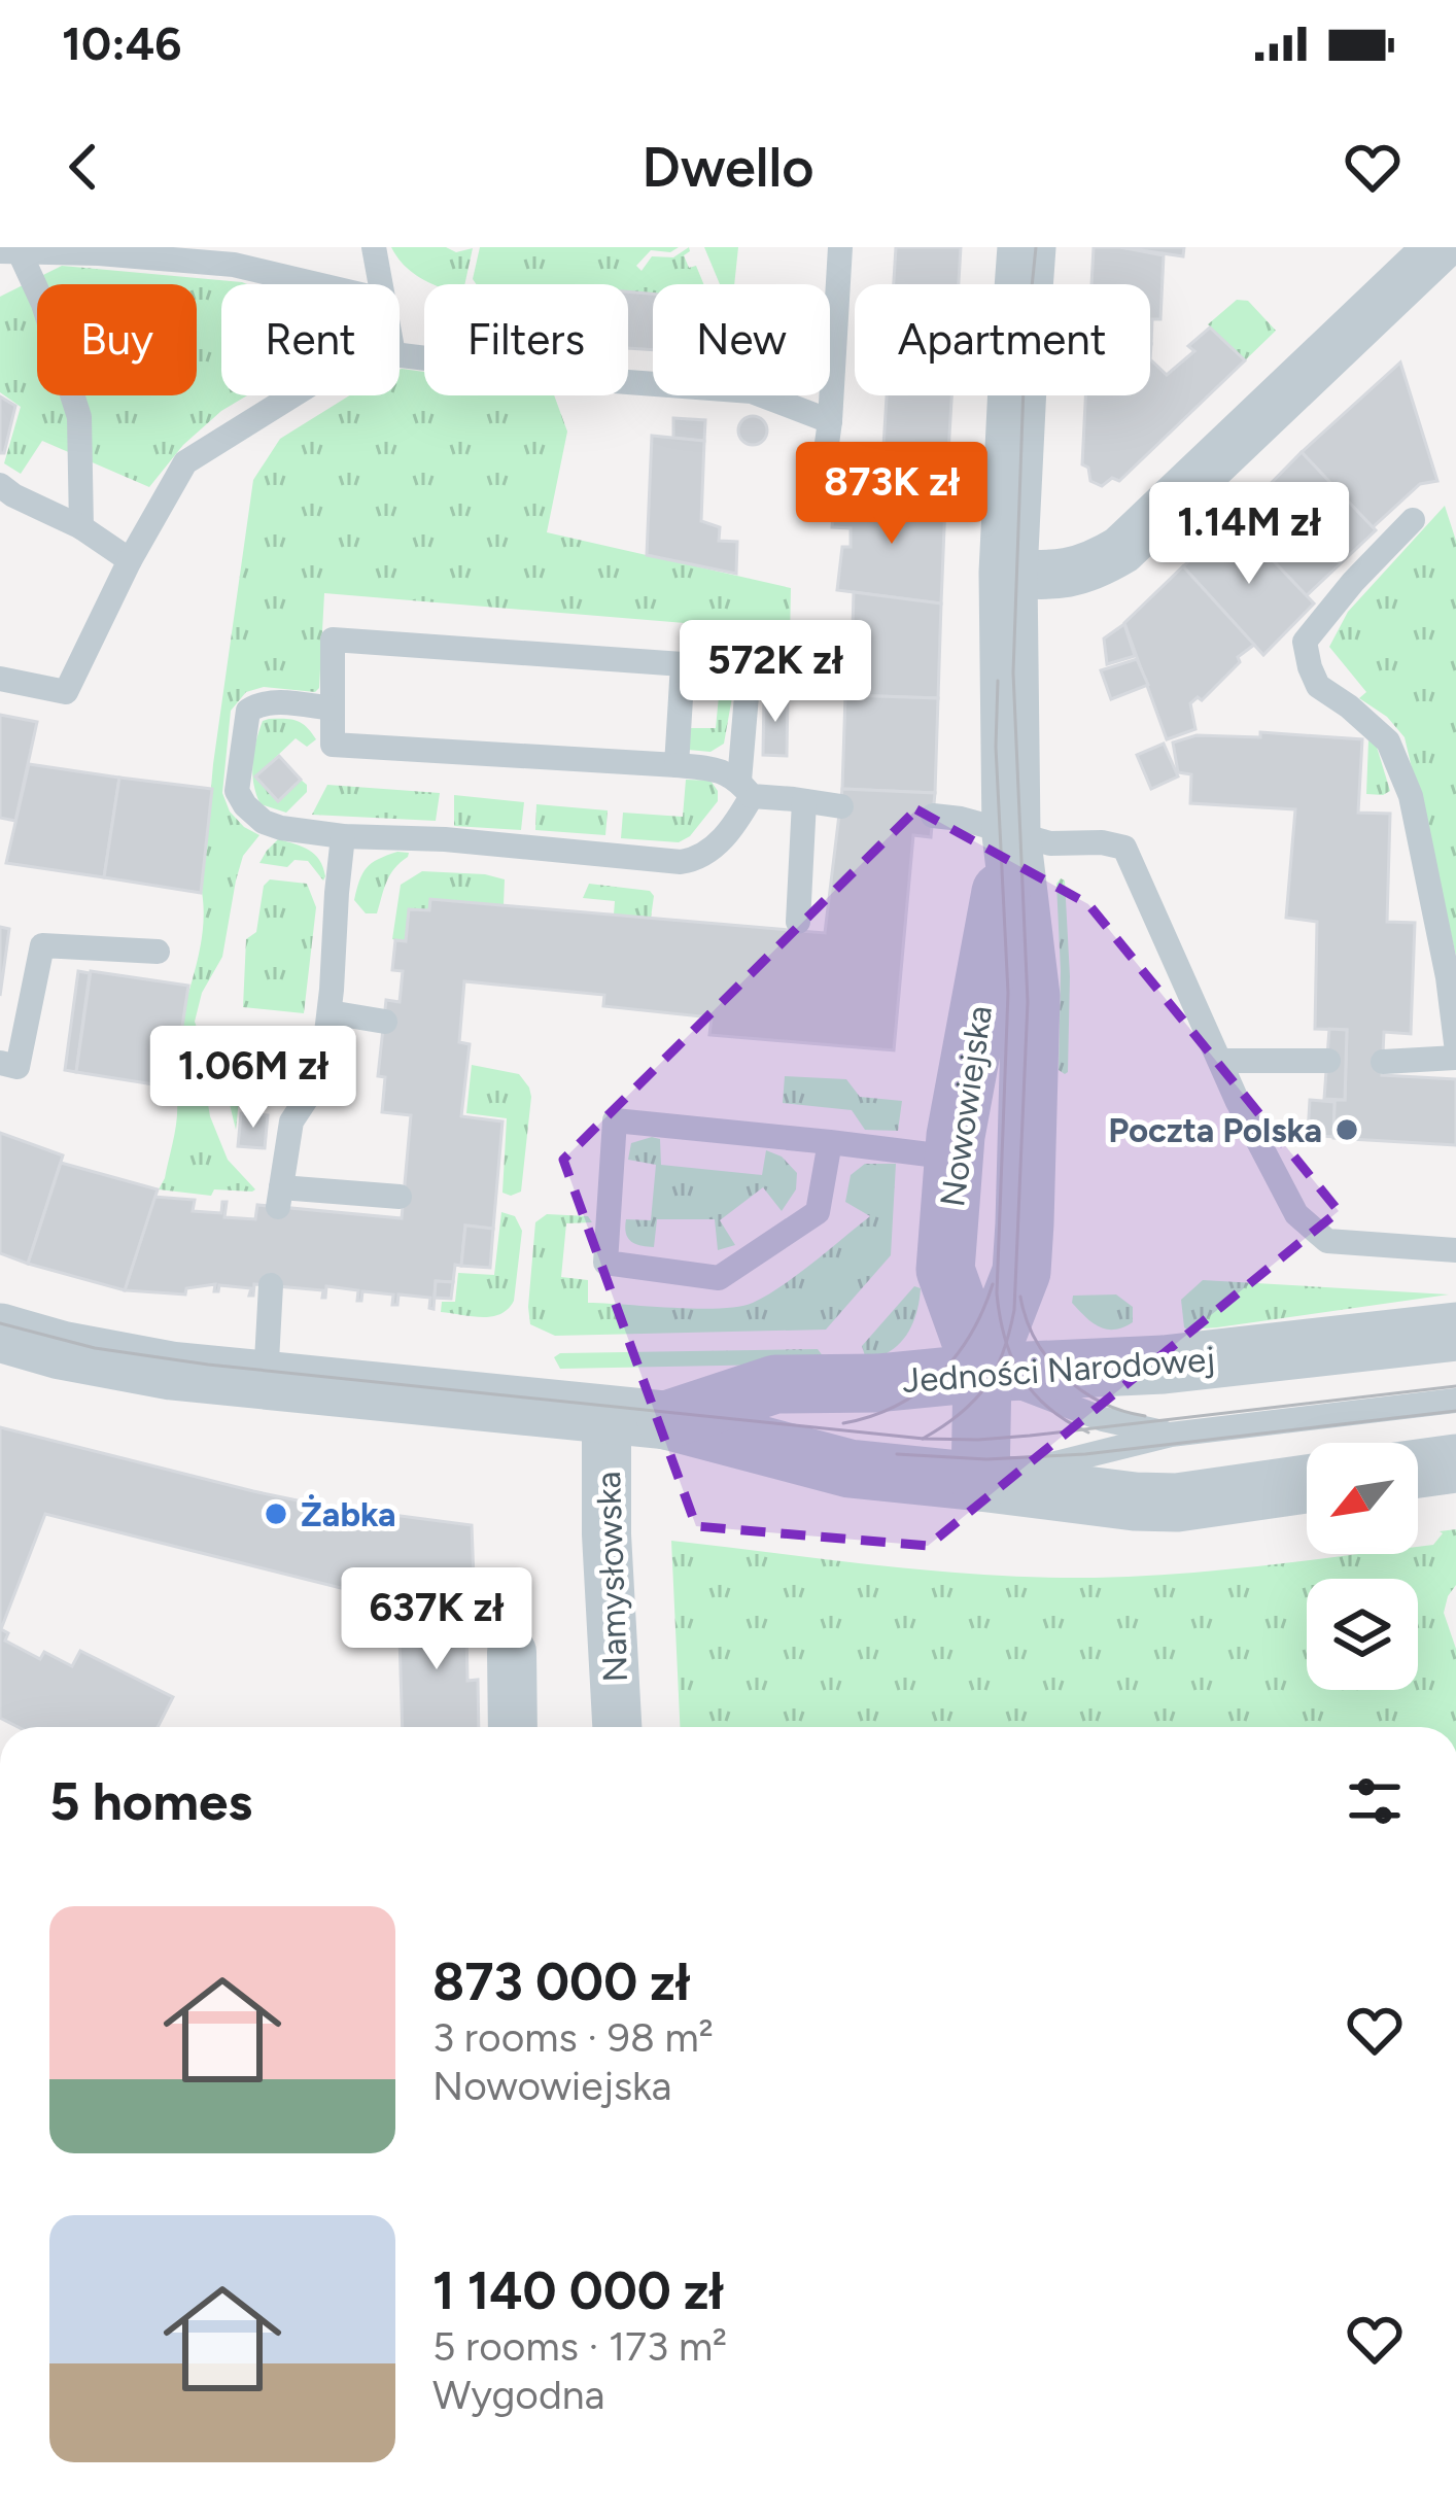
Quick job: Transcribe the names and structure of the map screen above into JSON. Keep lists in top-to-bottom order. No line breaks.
{"streets":{"street":["Nowowiejska","Jedności Narodowej","Namysłowska"]},"crossings":[["Nowowiejska","Jedności Narodowej"],["Jedności Narodowej","Namysłowska"]],"places":["Poczta Polska","Żabka"],"north":"bottom left","page":{"status":"10:46","header":"Dwello","chip":["Buy","Rent","Filters","New","Apartment"],"price":["873K zł","1.14M zł","572K zł","1.06M zł","637K zł"],"heading":"5 homes","list":[{"name":"873 000 zł","note":"3 rooms · 98 m² · Nowowiejska"},{"name":"1 140 000 zł","note":"5 rooms · 173 m² · Wygodna"}]}}
